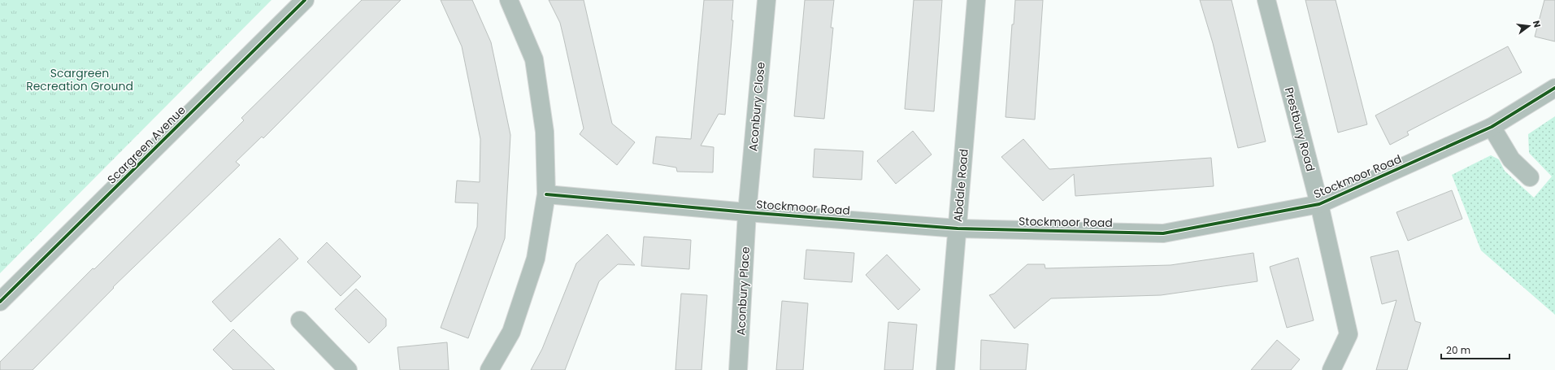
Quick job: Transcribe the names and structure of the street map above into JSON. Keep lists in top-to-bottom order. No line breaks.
{"streets":{"street":["Aconbury Close","Prestbury Road","Scargreen Avenue","Stockmoor Road","Abdale Road","Aconbury Place"]},"crossings":[["Aconbury Close","Stockmoor Road"],["Aconbury Close","Aconbury Place"],["Prestbury Road","Stockmoor Road"],["Stockmoor Road","Abdale Road"],["Stockmoor Road","Aconbury Place"]],"parks":["Scargreen Recreation Ground"],"scale_bar":"20 m","north":"right"}
